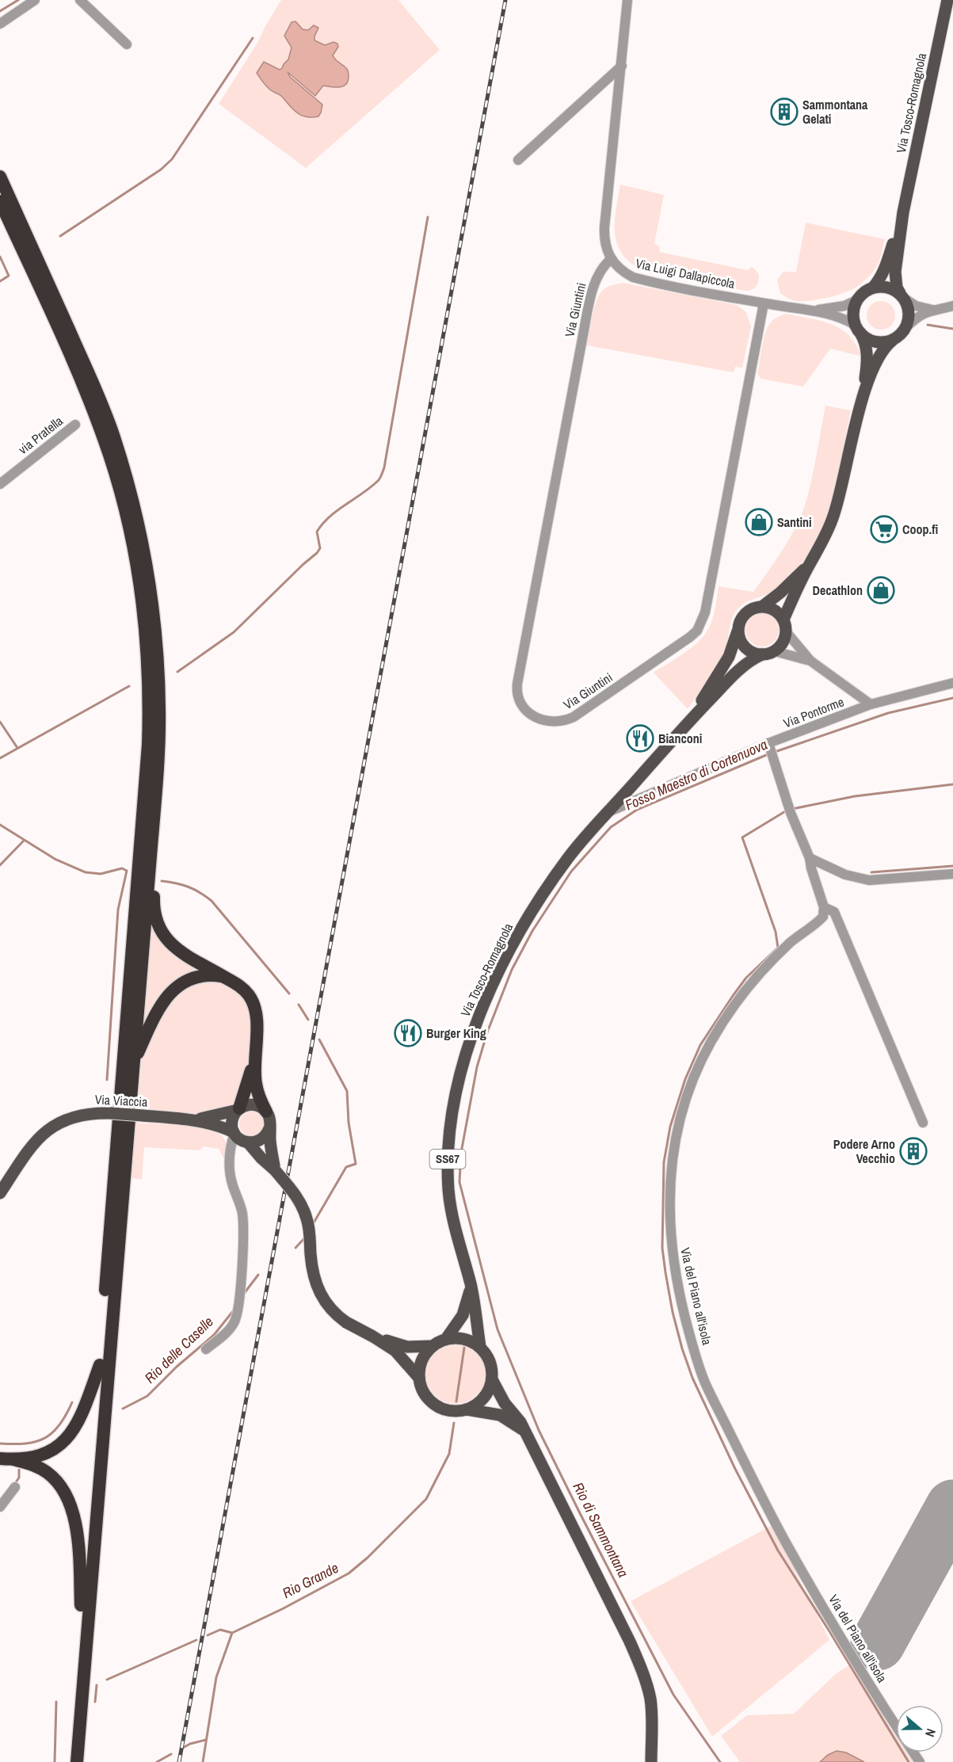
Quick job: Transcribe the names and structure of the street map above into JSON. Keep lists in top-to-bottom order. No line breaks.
{"streets":{"main road":["Via Tosco-Romagnola","Via Viaccia","SS67"],"street":["Via Luigi Dallapiccola","Via Giuntini","via Pratella","Via Pontorme","Via del Piano all'isola"]},"crossings":[["Via Tosco-Romagnola","Via Luigi Dallapiccola"],["Via Tosco-Romagnola","Via Pontorme"],["Via Tosco-Romagnola","SS67"],["Via Luigi Dallapiccola","Via Giuntini"]],"water":["Fosso Maestro di Cortenuova","Rio delle Caselle","Rio di Sammontana","Rio Grande"],"places":{"building":["Sammontana Gelati","Podere Arno Vecchio"],"shop":["Santini","Decathlon"],"supermarket":["Coop.fi"],"restaurant":["Bianconi","Burger King"]},"north":"right"}
